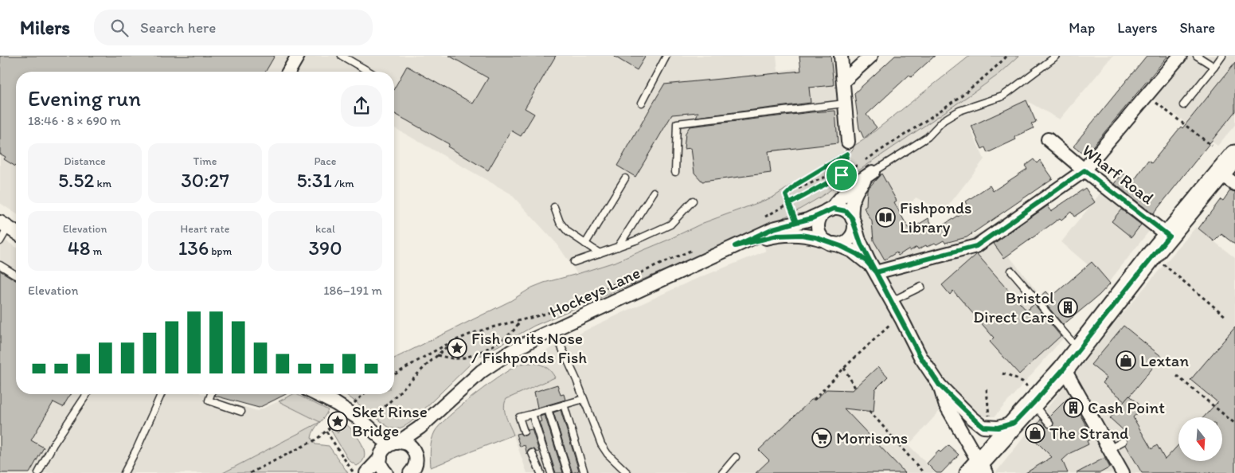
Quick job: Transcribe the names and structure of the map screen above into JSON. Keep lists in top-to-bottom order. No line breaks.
{"streets":{"street":["Wharf Road","Hockeys Lane"]},"places":{"library":["Fishponds Library"],"building":["Bristol Direct Cars","Cash Point"],"place":["Fish on its Nose / Fishponds Fish","Sket Rinse Bridge"],"shop":["Lextan","The Strand"],"supermarket":["Morrisons"]},"north":"bottom","page":{"header":"Milers","search":"Search here","nav":["Map","Layers","Share"],"heading":["Evening run","18:46 · 8 × 690 m"],"stats":[["Distance","5.52 km"],["Time","30:27"],["Pace","5:31 /km"],["Elevation","48 m"],["Heart rate","136 bpm"],["kcal","390"]],"chart":["Elevation","186–191 m"]}}
